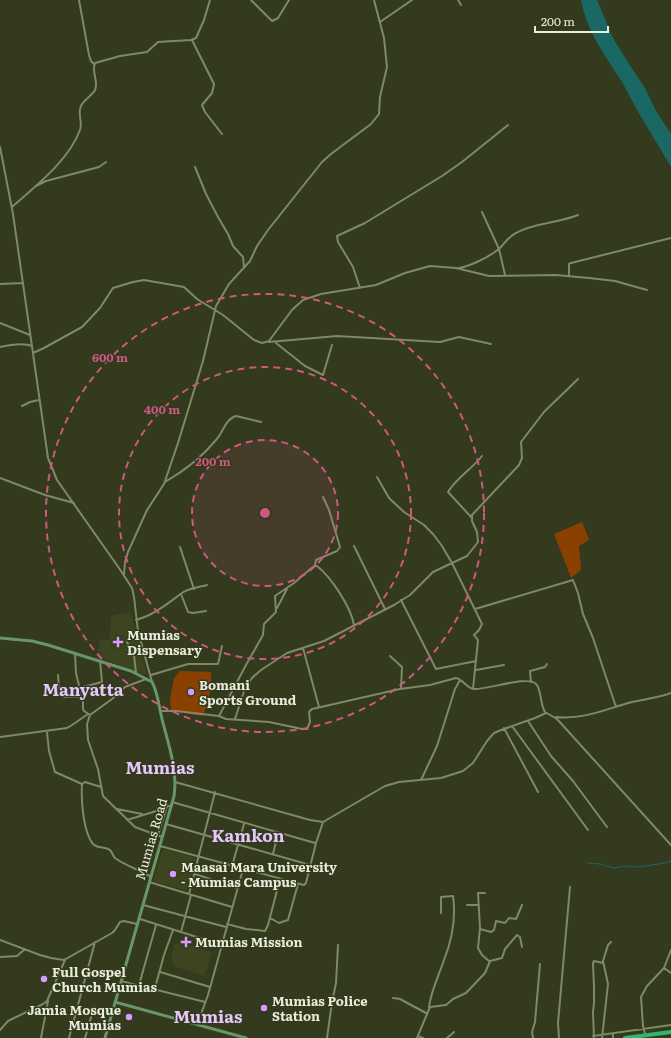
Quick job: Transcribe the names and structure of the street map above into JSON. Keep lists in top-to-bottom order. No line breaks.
{"streets":{"street":["Mumias Road"]},"districts":["Manyatta","Mumias","Kamkon","Mumias"],"places":{"health":["Mumias Dispensary","Mumias Mission"],"other":["Bomani Sports Ground","Maasai Mara University - Mumias Campus","Full Gospel Church Mumias","Mumias Police Station","Jamia Mosque Mumias"]},"scale_bar":"200 m","rings":["600 m","400 m","200 m"]}
